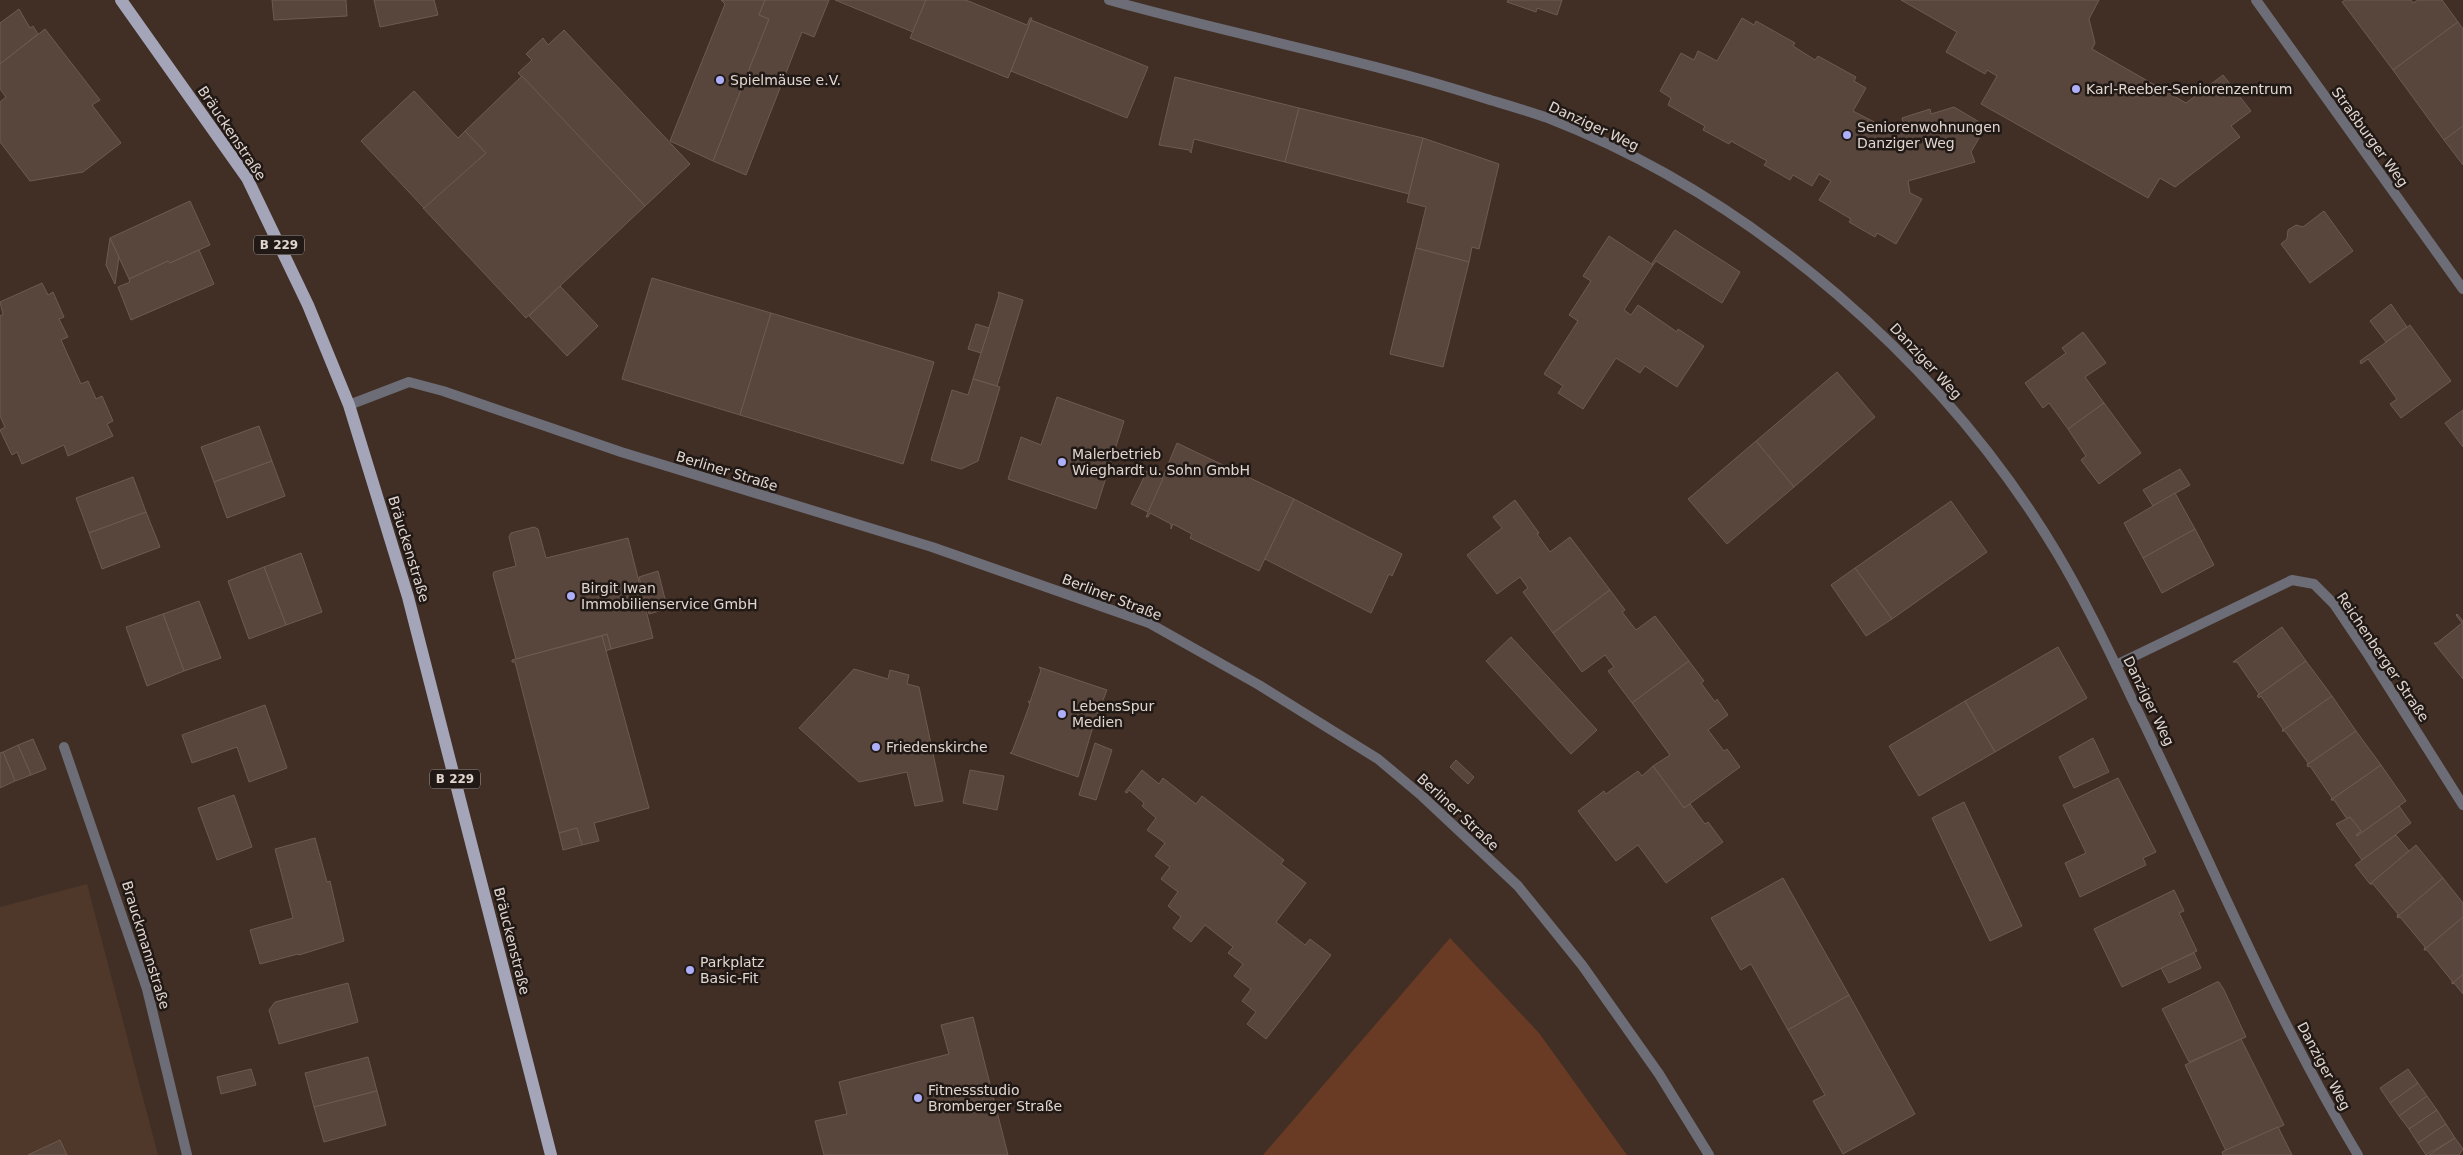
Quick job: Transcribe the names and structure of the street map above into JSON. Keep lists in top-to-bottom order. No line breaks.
{"streets":{"main road":["Bräuckenstraße","B 229"],"street":["Danziger Weg","Straßburger Weg","Berliner Straße","Reichenberger Straße","Brauckmannstraße"]},"crossings":[["Danziger Weg","Reichenberger Straße"],["Bräuckenstraße","Berliner Straße"]],"places":["Spielmäuse e.V.","Karl-Reeber-Seniorenzentrum","Seniorenwohnungen Danziger Weg","Malerbetrieb Wieghardt u. Sohn GmbH","Birgit Iwan Immobilienservice GmbH","LebensSpur Medien","Friedenskirche","Parkplatz Basic-Fit","Fitnessstudio Bromberger Straße"]}
